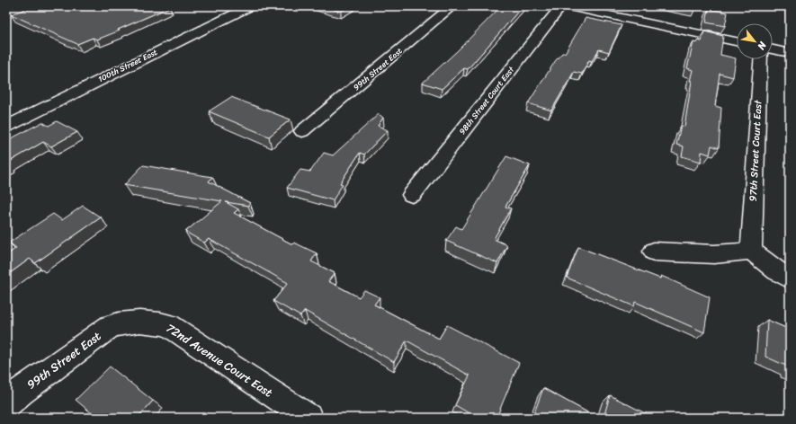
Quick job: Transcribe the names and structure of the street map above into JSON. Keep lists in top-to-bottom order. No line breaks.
{"streets":{"street":["100th Street East","99th Street East","98th Street Court East","97th Street Court East","72nd Avenue Court East"]},"crossings":[["99th Street East","72nd Avenue Court East"]],"north":"bottom right"}
